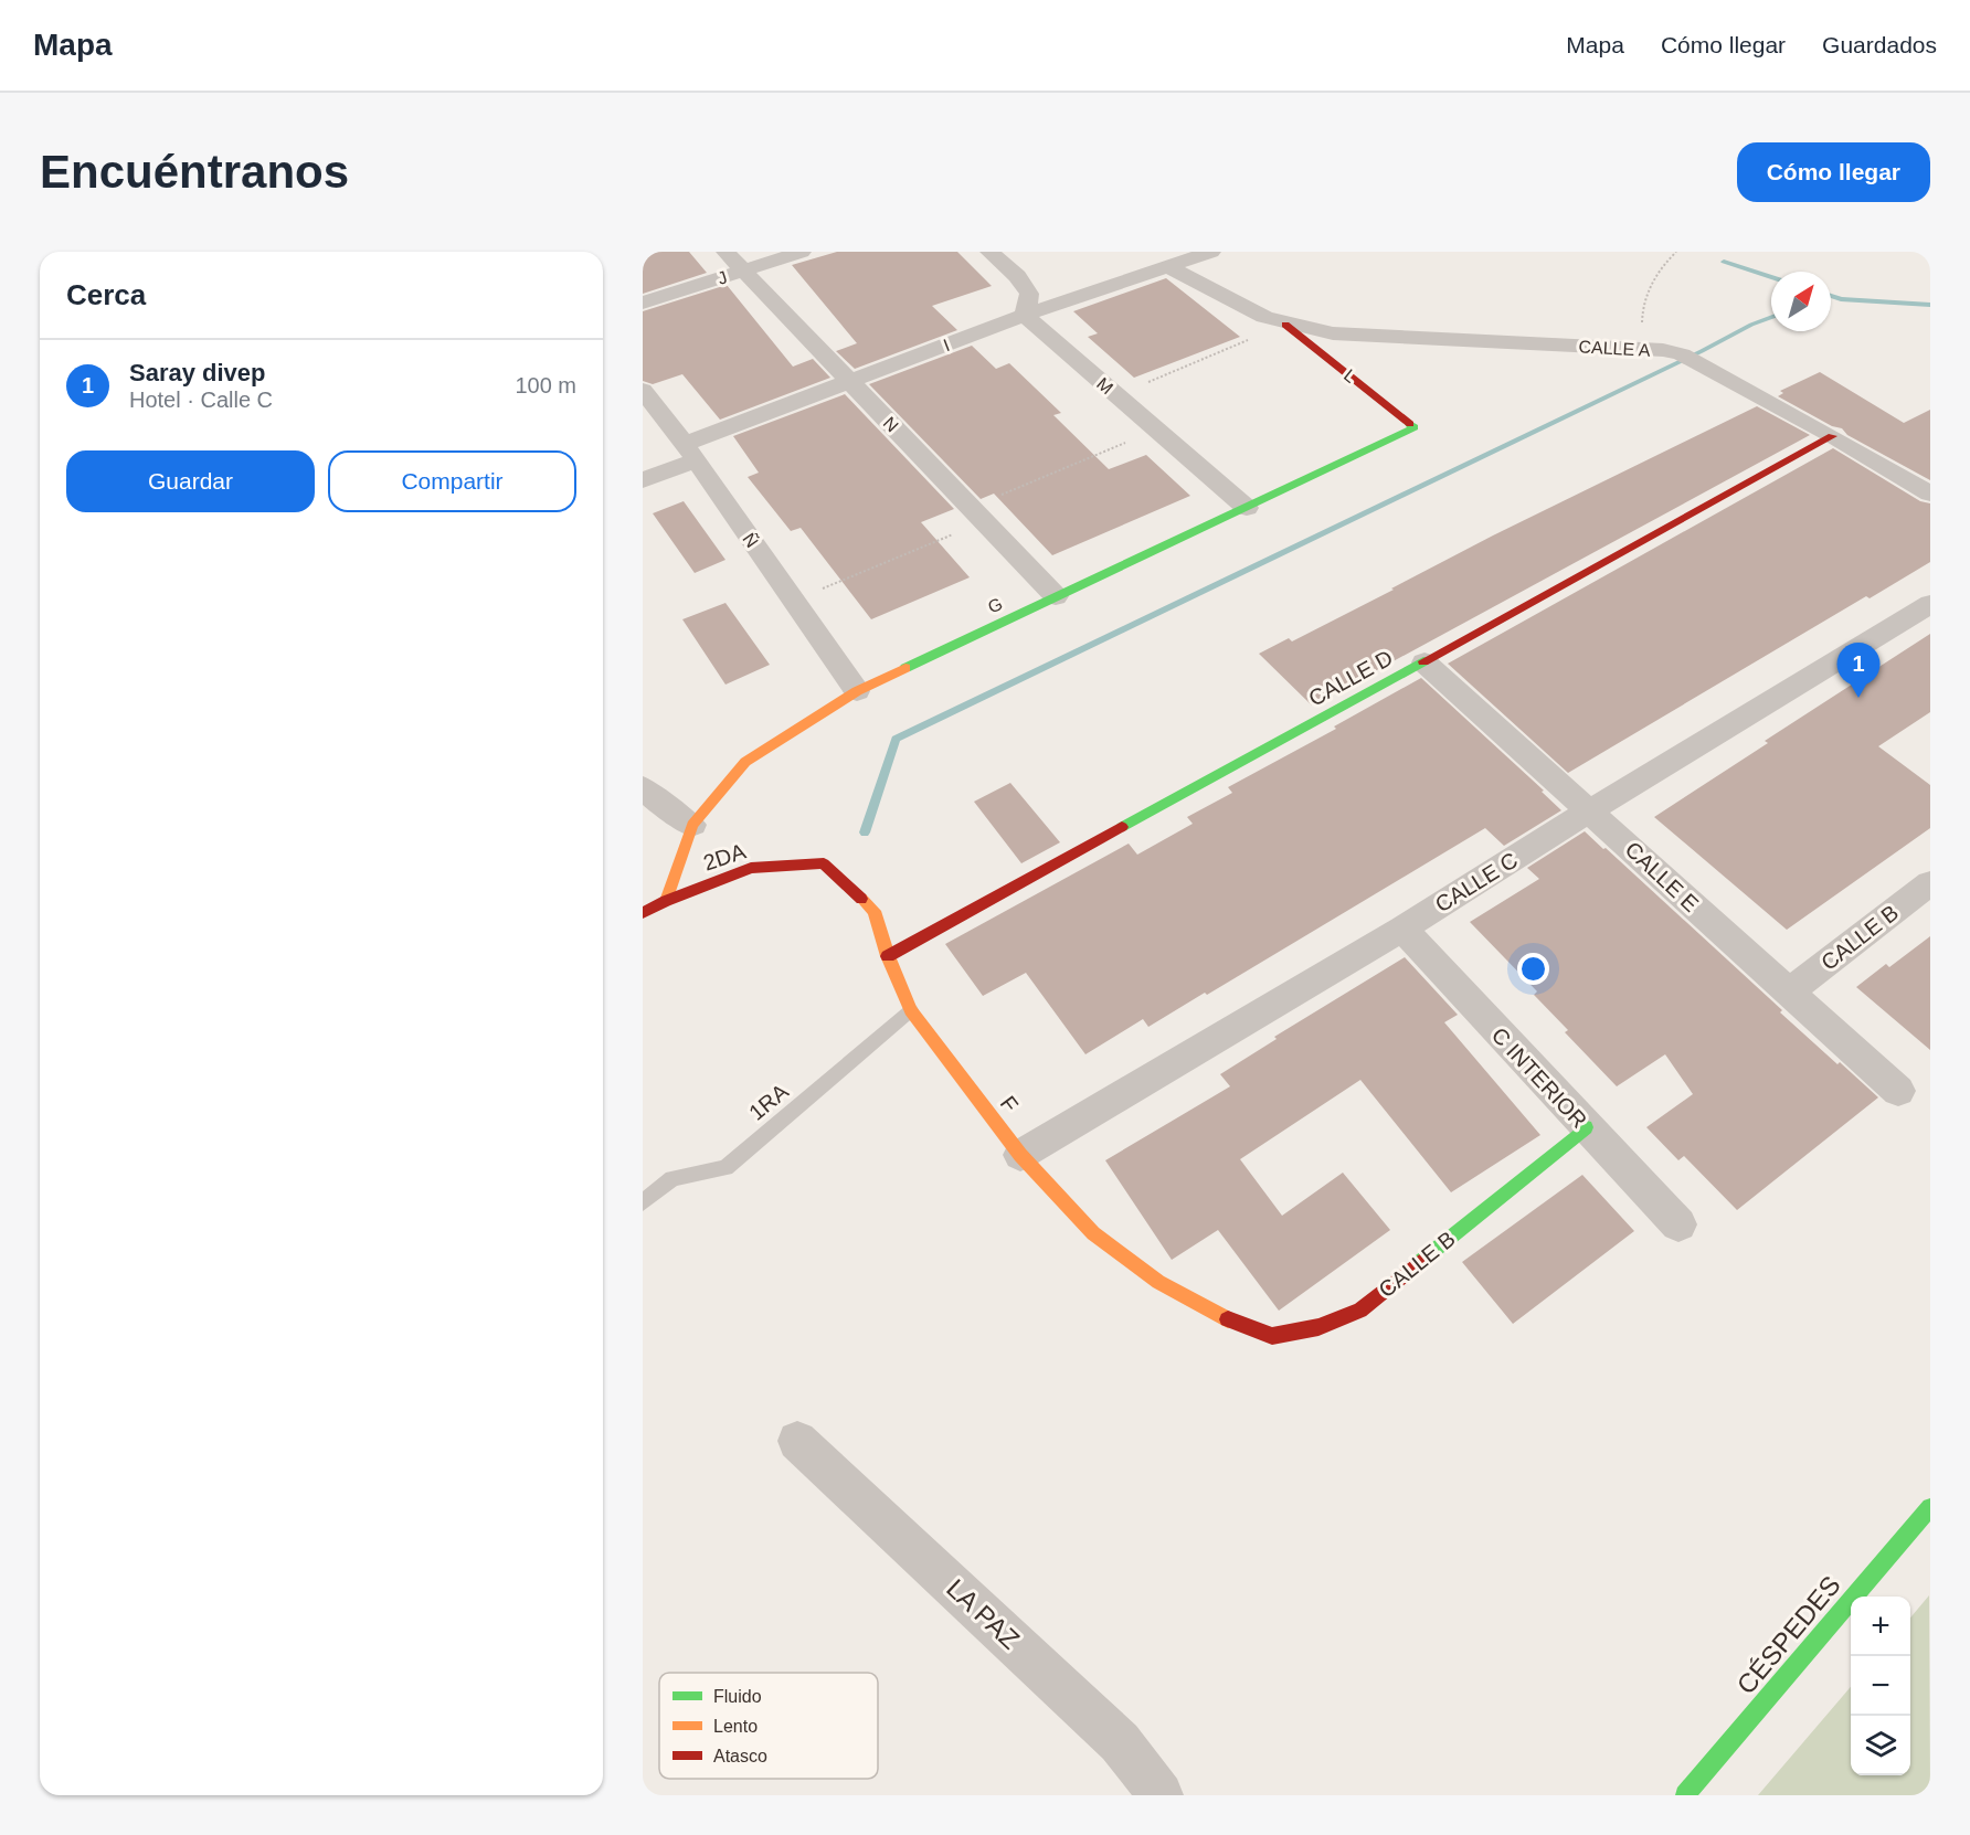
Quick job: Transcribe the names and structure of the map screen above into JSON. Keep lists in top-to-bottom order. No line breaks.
{"streets":{"street":["J","I","CALLE A","L","M","N","Ñ","G","CALLE D","2DA","CALLE E","CALLE C","CALLE B","C INTERIOR","F","LA PAZ","CÉSPEDES"],"lane":["1RA"]},"crossings":[["J","N"],["I","CALLE A"],["I","M"],["I","N"],["I","Ñ"],["CALLE A","L"],["CALLE A","CALLE D"],["L","G"],["M","G"],["N","G"],["Ñ","G"],["G","2DA"],["CALLE D","CALLE E"],["CALLE D","F"],["2DA","F"],["CALLE E","CALLE C"],["CALLE E","CALLE B"],["CALLE C","C INTERIOR"],["CALLE C","F"],["CALLE B","C INTERIOR"],["CALLE B","F"],["1RA","F"]],"legend":["Fluido","Lento","Atasco"],"north":"top right","page":{"header":"Mapa","nav":["Mapa","Cómo llegar","Guardados"],"buttons":["Cómo llegar",["Guardar","Compartir"]],"title":"Encuéntranos","heading":"Cerca","list":[{"mark":"1","name":"Saray divep","note":"Hotel · Calle C","value":"100 m"}],"pins":"1","map_buttons":["+","−"]}}
